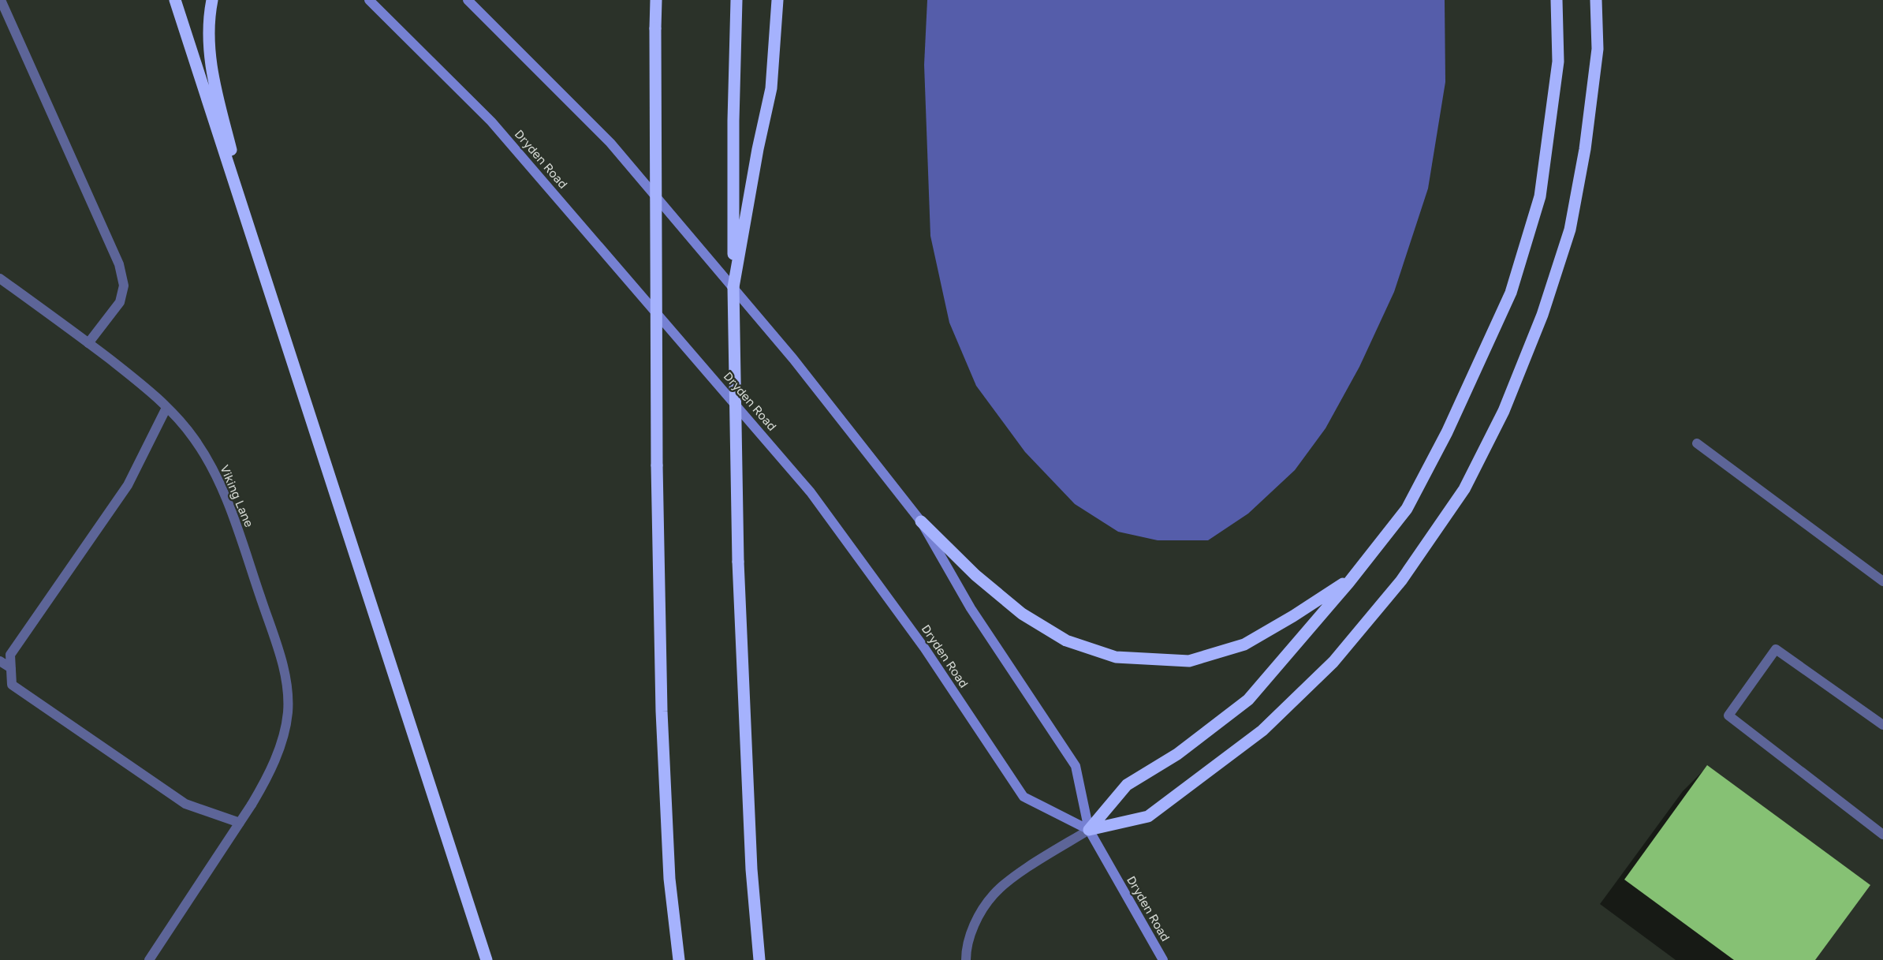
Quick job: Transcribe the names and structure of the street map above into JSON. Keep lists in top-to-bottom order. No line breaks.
{"streets":{"main road":["Dryden Road"],"street":["Viking Lane"]}}
